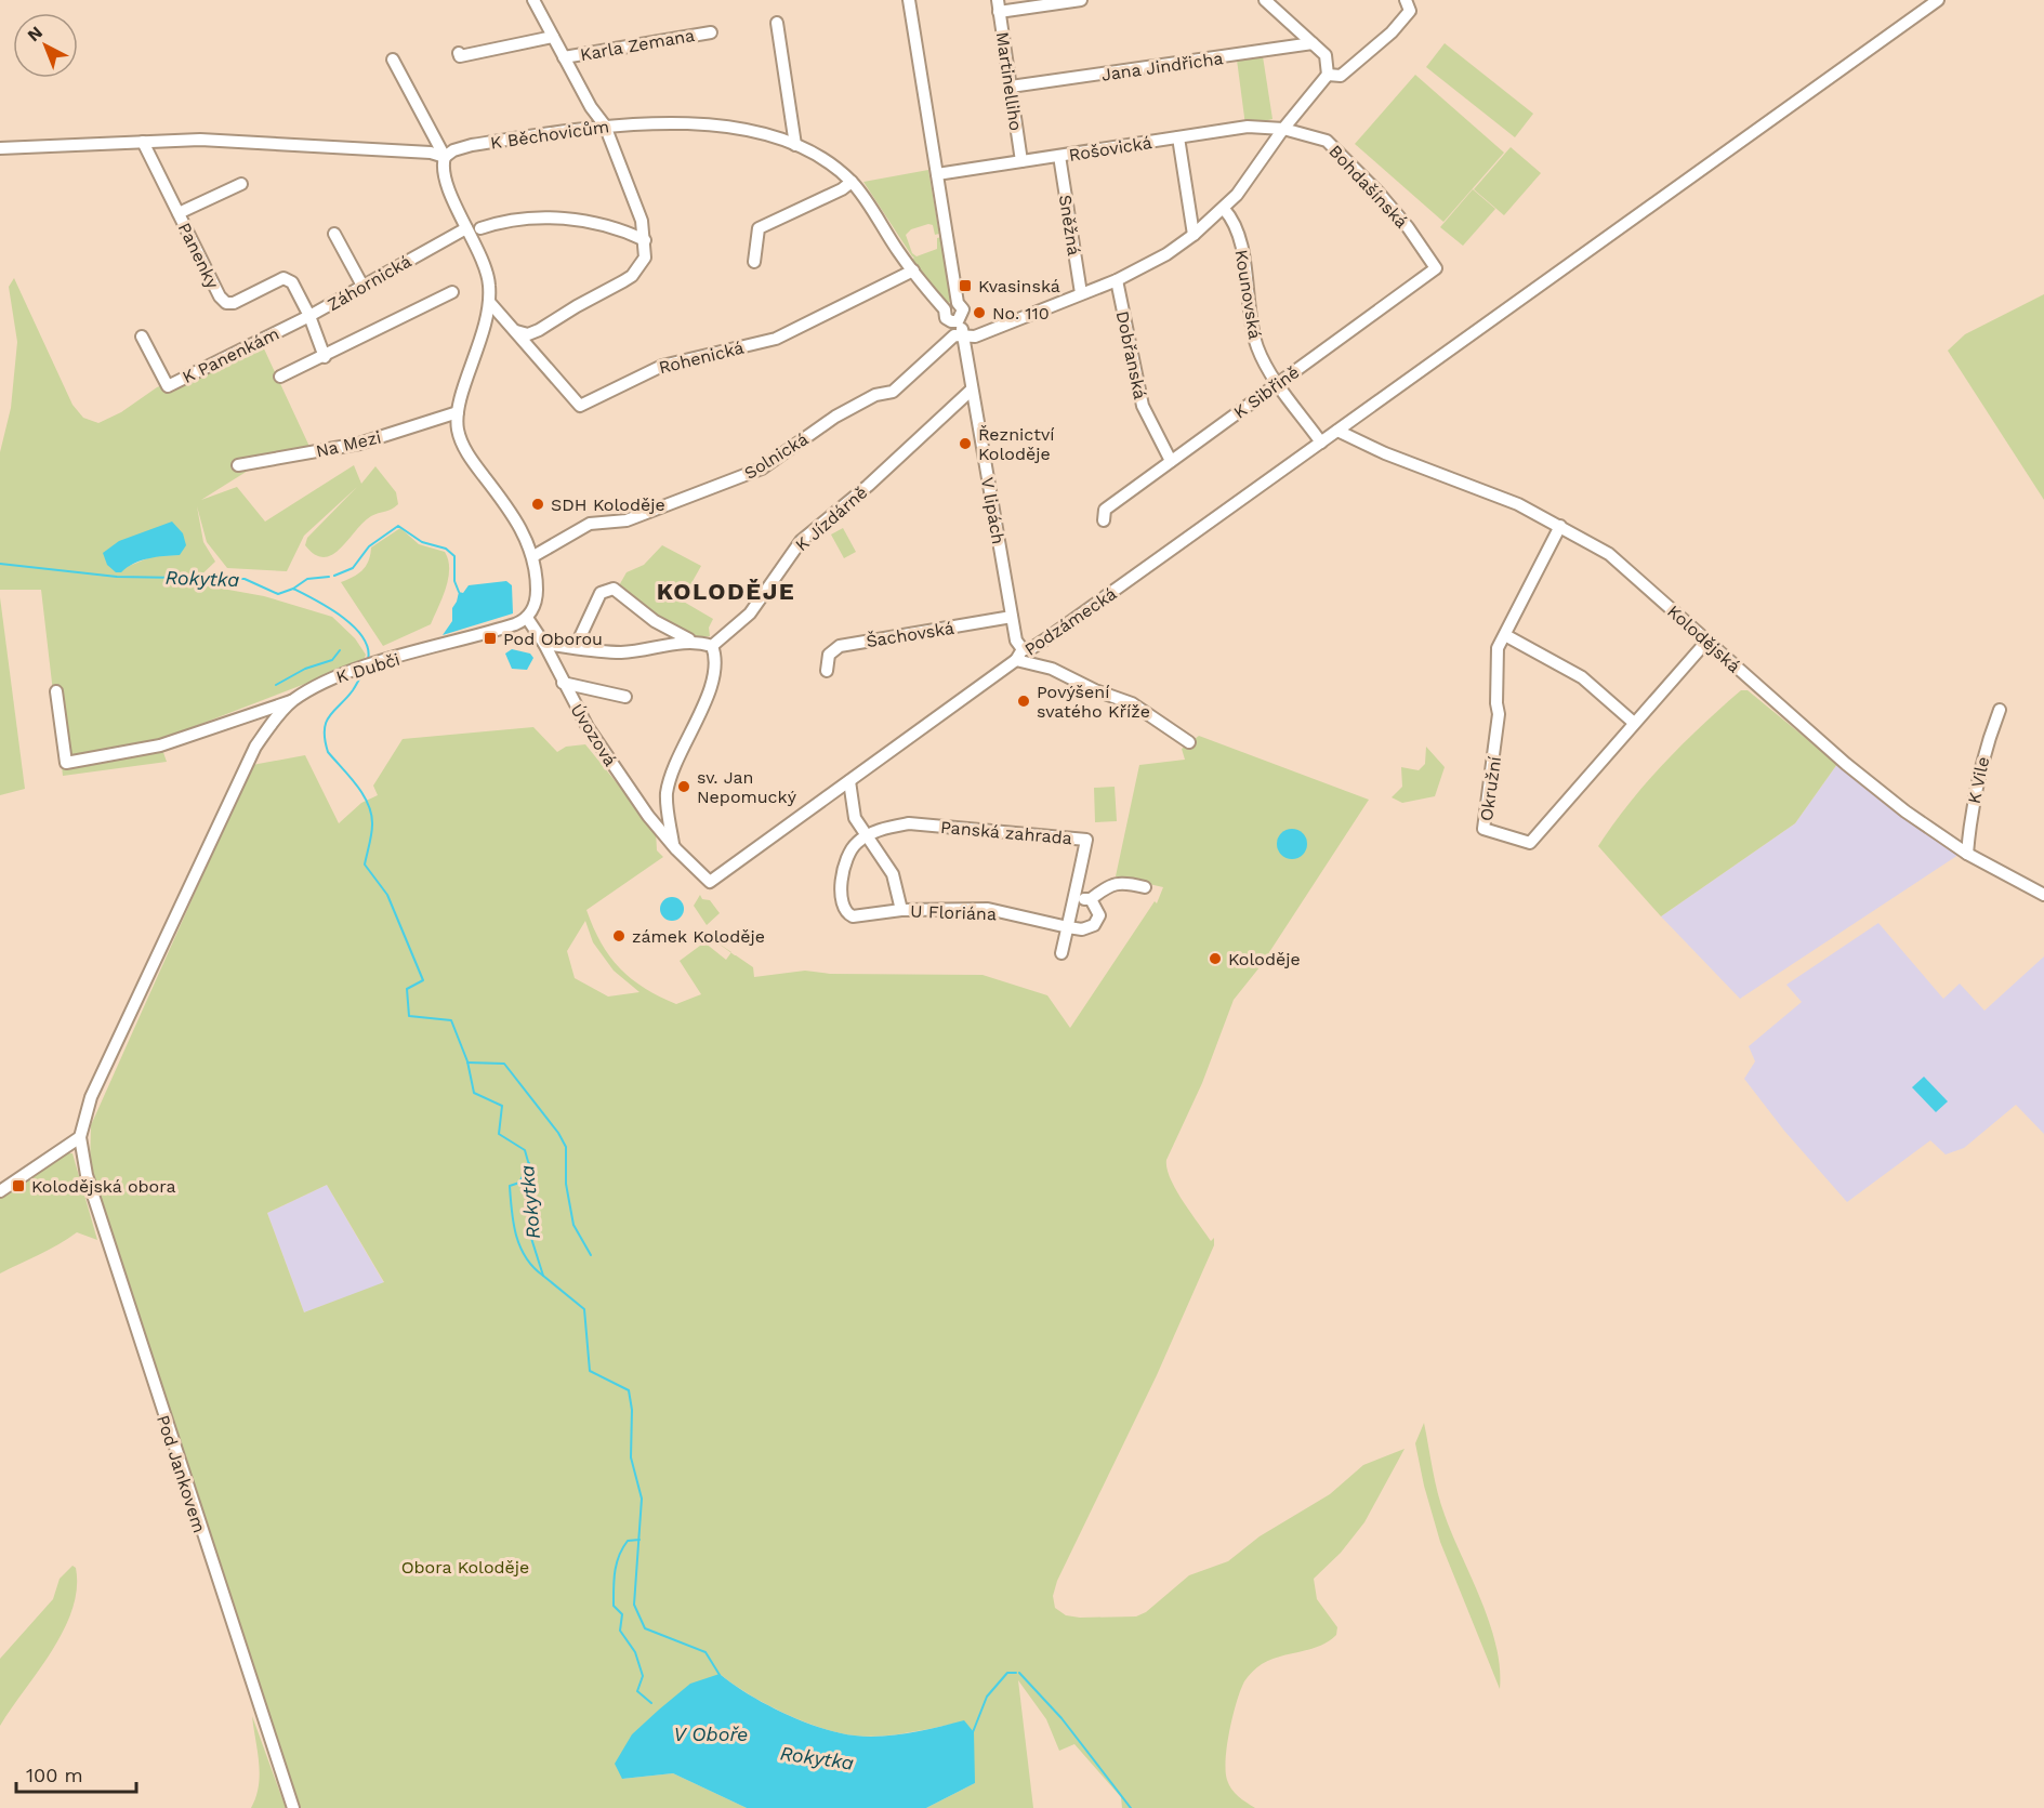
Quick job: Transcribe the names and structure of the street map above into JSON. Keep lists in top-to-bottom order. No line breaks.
{"streets":{"street":["Karla Zemana","Jana Jindřicha","Martinelliho","K Běchovicům","Rošovická","Bohdašínská","Sněžná","Panenky","Záhornická","Kounovská","K Panenkám","Dobřanská","Rohenická","K Sibřině","Na Mezi","Solnická","V lipách","K Jízdárně","Podzámecká","Šachovská","Kolodějská","K Dubči","Úvozová","K Vile","Okružní","Panská zahrada","U Floriána","Pod Jankovem"]},"crossings":[["Jana Jindřicha","Martinelliho"],["Martinelliho","Rošovická"],["K Běchovicům","Rohenická"],["K Běchovicům","Solnická"],["K Běchovicům","V lipách"],["Rošovická","Bohdašínská"],["Rošovická","Sněžná"],["Bohdašínská","K Sibřině"],["Panenky","Záhornická"],["Panenky","K Panenkám"],["Záhornická","K Panenkám"],["Kounovská","K Sibřině"],["Kounovská","Podzámecká"],["Dobřanská","K Sibřině"],["Solnická","V lipách"],["V lipách","K Jízdárně"],["V lipách","Podzámecká"],["V lipách","Šachovská"],["Podzámecká","Kolodějská"],["Podzámecká","Úvozová"],["Podzámecká","U Floriána"],["Kolodějská","K Vile"],["Kolodějská","Okružní"],["K Dubči","Úvozová"],["K Dubči","Pod Jankovem"],["Panská zahrada","U Floriána"]],"districts":["KOLODĚJE"],"water":["Rokytka","V Oboře"],"parks":["Obora Koloděje"],"places":{"transit":["Kvasinská","Pod Oborou","Kolodějská obora"],"other":["No. 110","Řeznictví Koloděje","SDH Koloděje","Povýšení svatého Kříže","sv. Jan Nepomucký","zámek Koloděje","Koloděje"]},"scale_bar":"100 m","north":"top left"}
